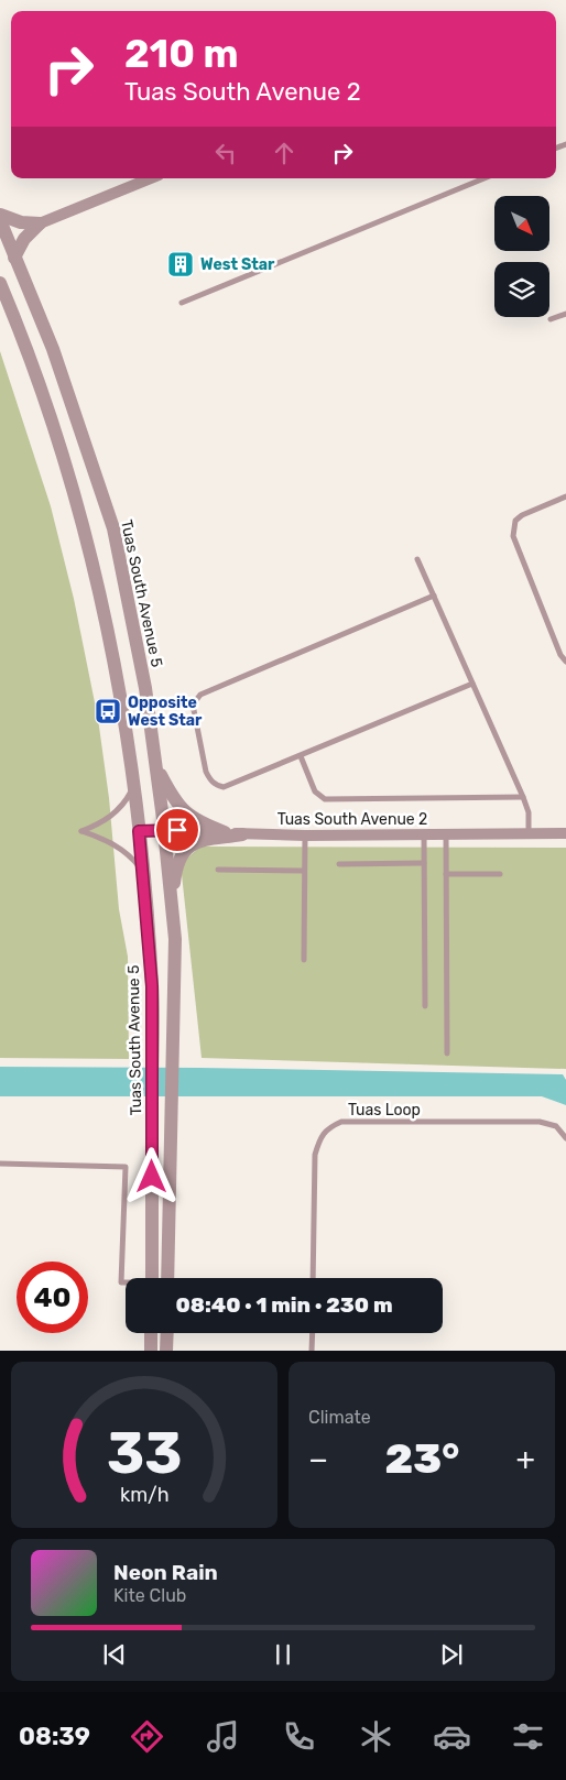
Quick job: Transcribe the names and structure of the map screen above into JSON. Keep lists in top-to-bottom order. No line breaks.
{"streets":{"street":["Tuas South Avenue 5","Tuas South Avenue 2"],"lane":["Tuas Loop"]},"crossings":[["Tuas South Avenue 5","Tuas South Avenue 2"]],"places":{"building":["West Star"],"bus stop":["Opposite West Star"]},"north":"bottom right","page":{"turn":["210 m","Tuas South Avenue 2"],"limit":"40","trip":"08:40 · 1 min · 230 m","tile":"Climate","heat":["−","23°","+"],"song":["Neon Rain","Kite Club"],"tabs":"08:39","gauge":["33","km/h"]}}
